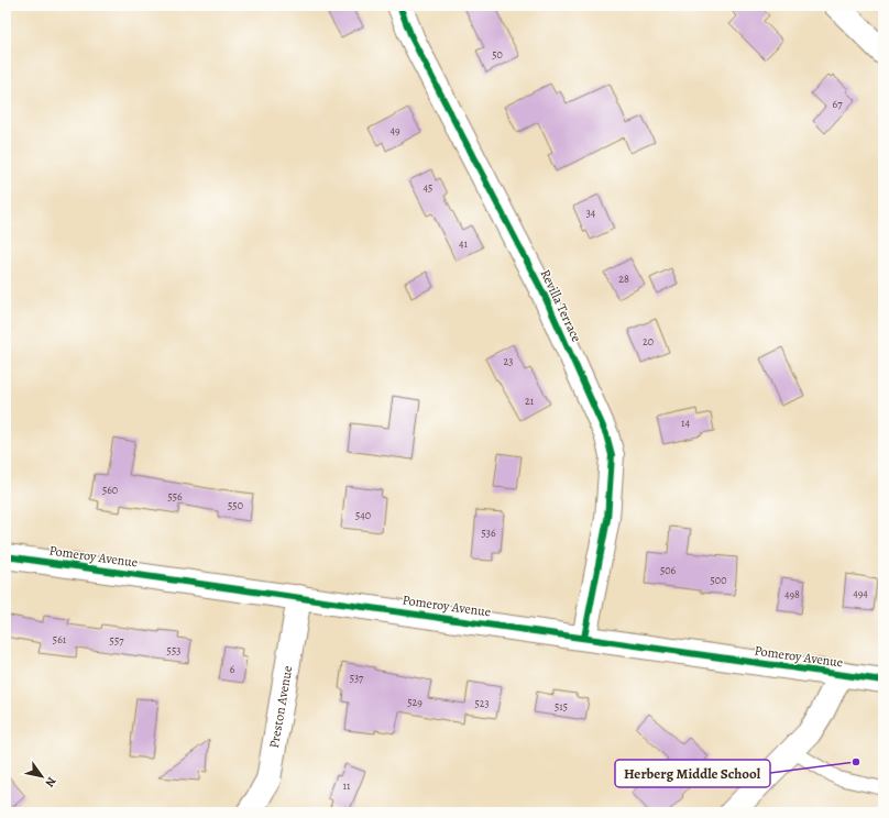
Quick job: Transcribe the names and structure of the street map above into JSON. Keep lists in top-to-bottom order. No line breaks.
{"streets":{"street":["Revilla Terrace","Pomeroy Avenue","Preston Avenue"]},"crossings":[["Revilla Terrace","Pomeroy Avenue"],["Pomeroy Avenue","Preston Avenue"]],"places":["Herberg Middle School"],"house_numbers":["50","67","49","45","34","41","28","20","23","21","14","560","556","550","540","536","506","500","494","498","561","557","553","6","537","529","523","515","11"],"north":"bottom right"}
